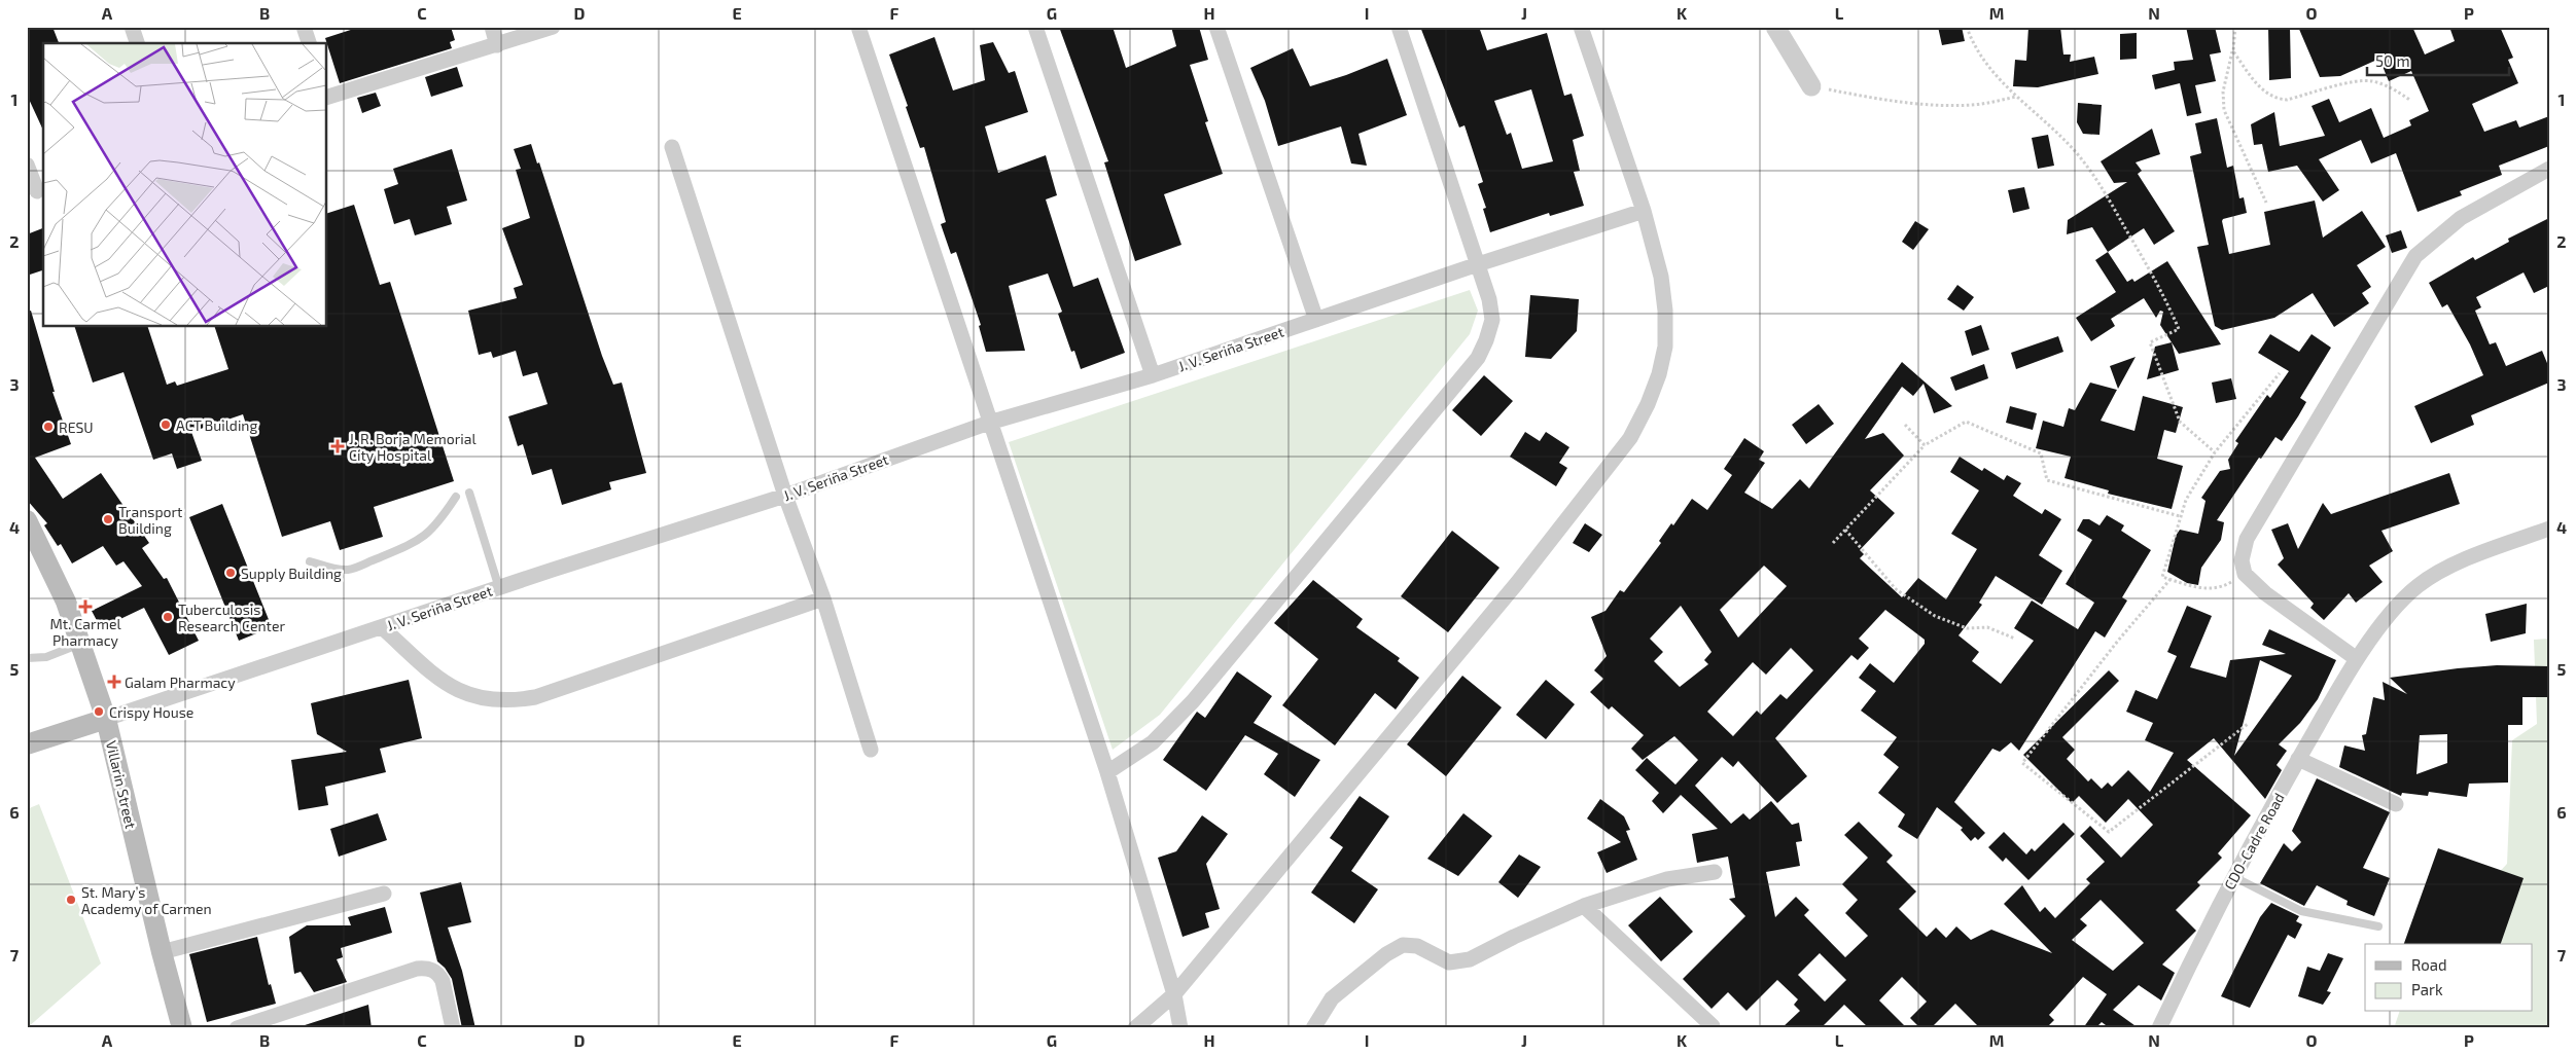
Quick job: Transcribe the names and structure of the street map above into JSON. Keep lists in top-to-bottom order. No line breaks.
{"streets":{"main road":["J. V. Seriña Street","Villarin Street"],"street":["CDO-Cadre Road"]},"crossings":[["J. V. Seriña Street","Villarin Street"]],"places":{"other":["ACT Building","RESU","Transport Building","Supply Building","Tuberculosis Research Center","Crispy House","St. Mary’s Academy of Carmen"],"health":["J. R. Borja Memorial City Hospital","Mt. Carmel Pharmacy","Galam Pharmacy"]},"legend":["Road","Park"],"scale_bar":"50 m","grid":{"columns":["A","B","C","D","E","F","G","H","I","J","K","L","M","N","O","P"],"rows":["1","2","3","4","5","6","7"]}}
